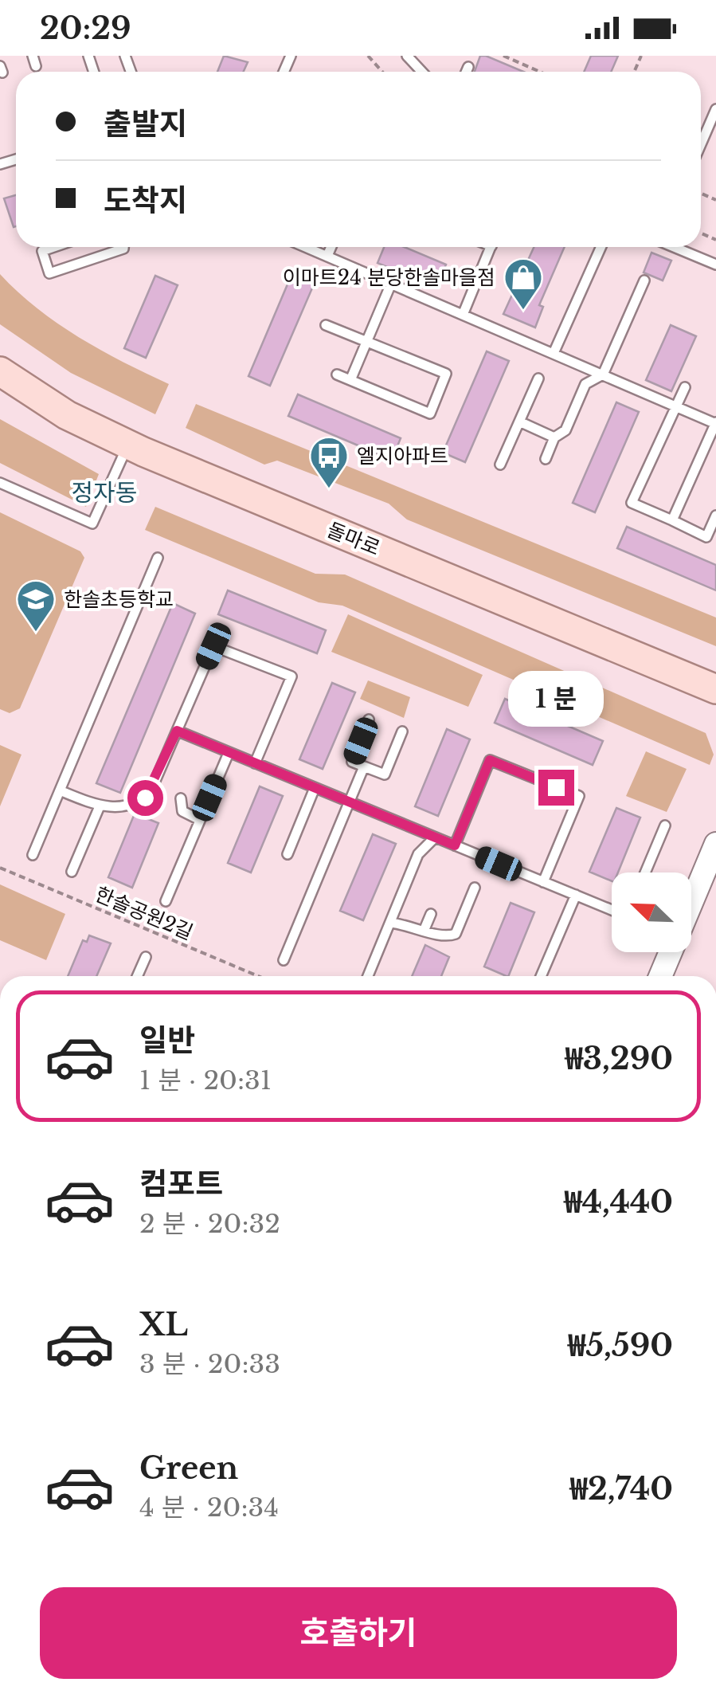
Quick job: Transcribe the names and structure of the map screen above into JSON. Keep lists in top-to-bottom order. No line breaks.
{"streets":{"main road":["돌마로"],"path":["한솔공원2길"]},"districts":["정자동"],"places":{"shop":["이마트24 분당한솔마을점"],"bus stop":["엘지아파트"],"school or university":["한솔초등학교"]},"north":"top left","page":{"status":"20:29","banner":["출발지","도착지"],"bubble":"1 분","list":[{"name":"일반","note":"1 분 · 20:31","value":"₩3,290"},{"name":"컴포트","note":"2 분 · 20:32","value":"₩4,440"},{"name":"XL","note":"3 분 · 20:33","value":"₩5,590"},{"name":"Green","note":"4 분 · 20:34","value":"₩2,740"}],"buttons":"호출하기"}}
